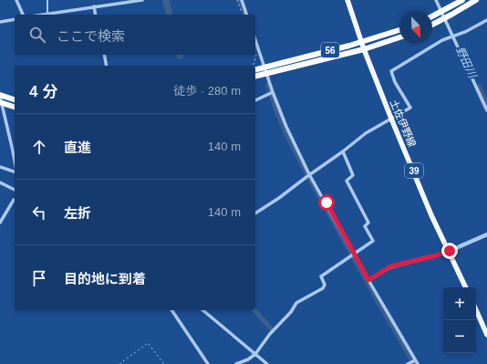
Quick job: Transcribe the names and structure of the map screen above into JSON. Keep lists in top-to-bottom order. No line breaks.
{"streets":{"highway":["56"],"main road":["土佐伊野線","39"]},"crossings":[["56","土佐伊野線"]],"water":["野田川"],"north":"bottom right","page":{"search":"ここで検索","heading":["4 分","徒歩 · 280 m"],"list":[["直進","140 m"],["左折","140 m"],"目的地に到着"],"map_buttons":["+","−"]}}
